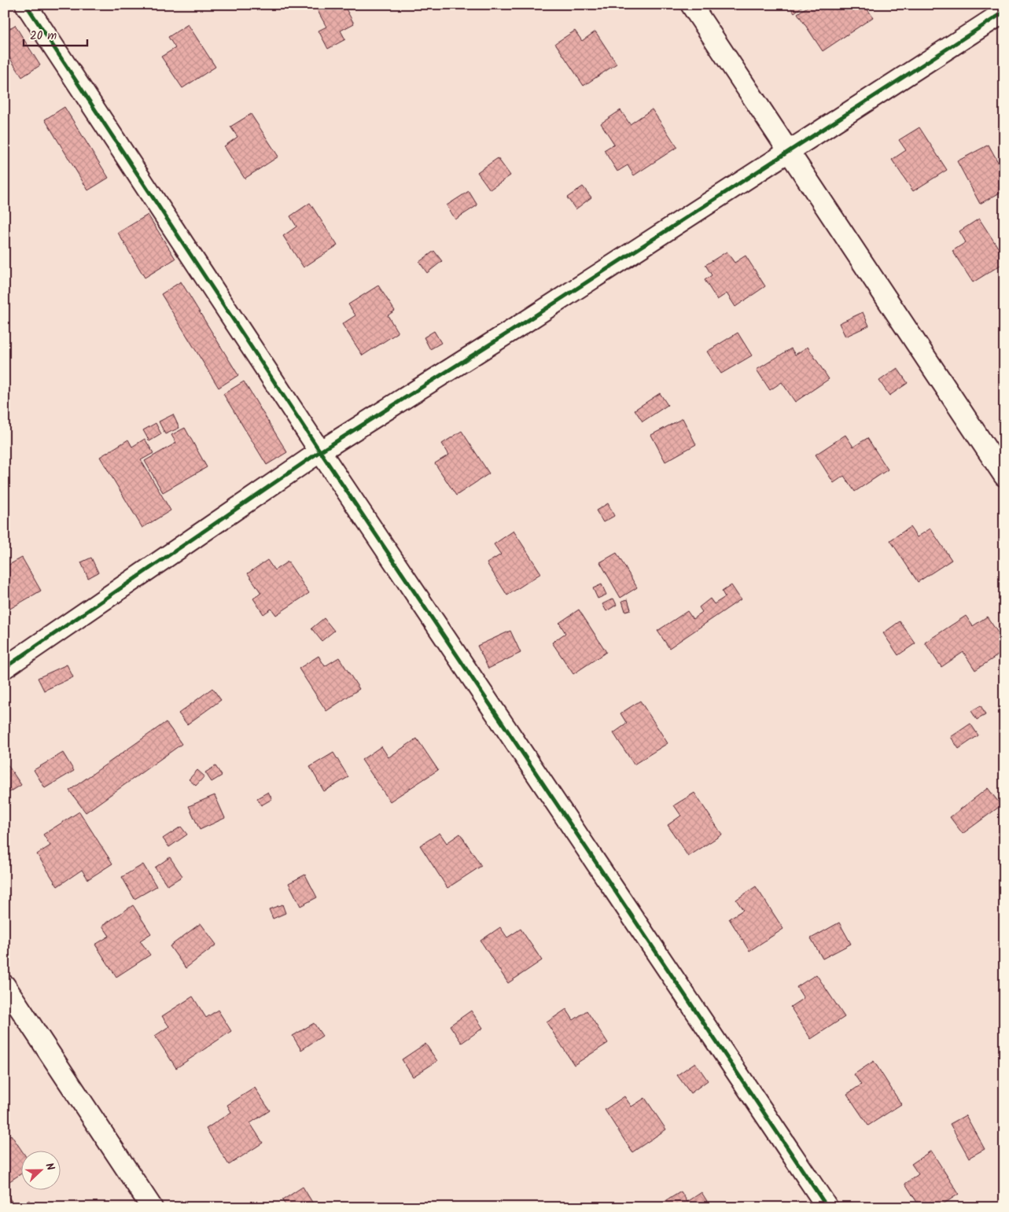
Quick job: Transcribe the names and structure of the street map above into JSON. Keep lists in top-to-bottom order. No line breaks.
{"scale_bar":"20 m","north":"right"}
